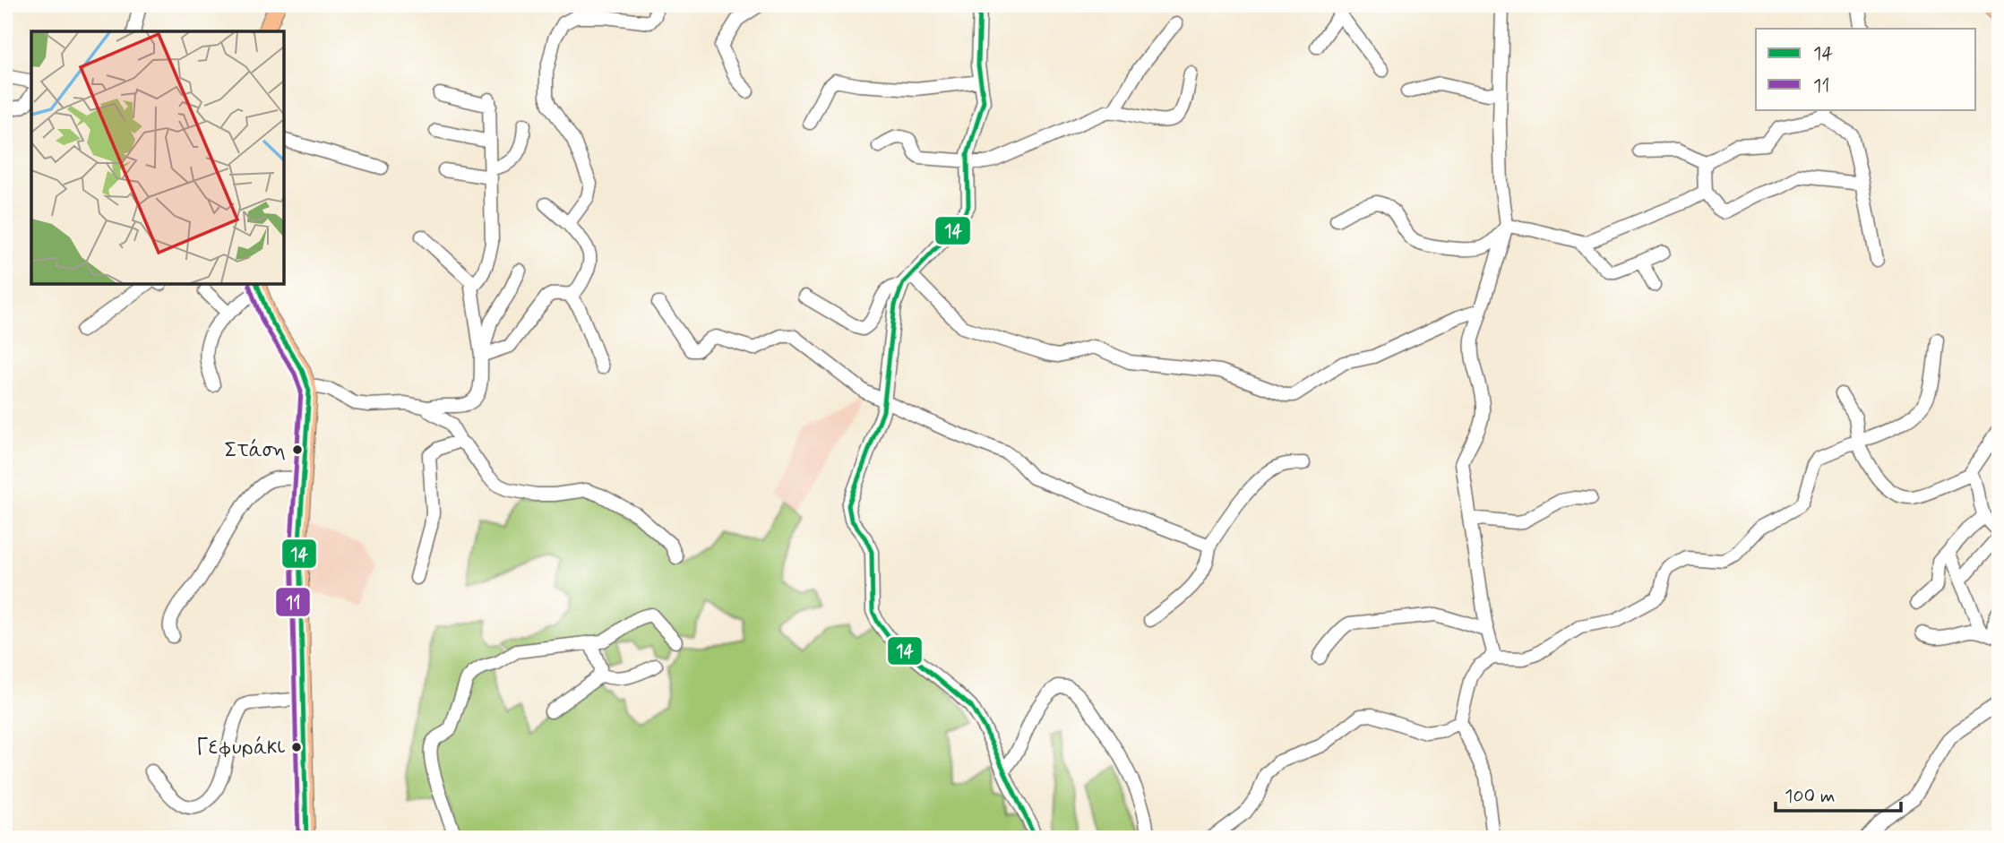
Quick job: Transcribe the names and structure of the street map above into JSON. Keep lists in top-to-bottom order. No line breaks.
{"places":["Στάση","Γεφυράκι"],"lines":["transit line 14","transit line 11"],"legend":["14","11"],"scale_bar":"100 m"}
